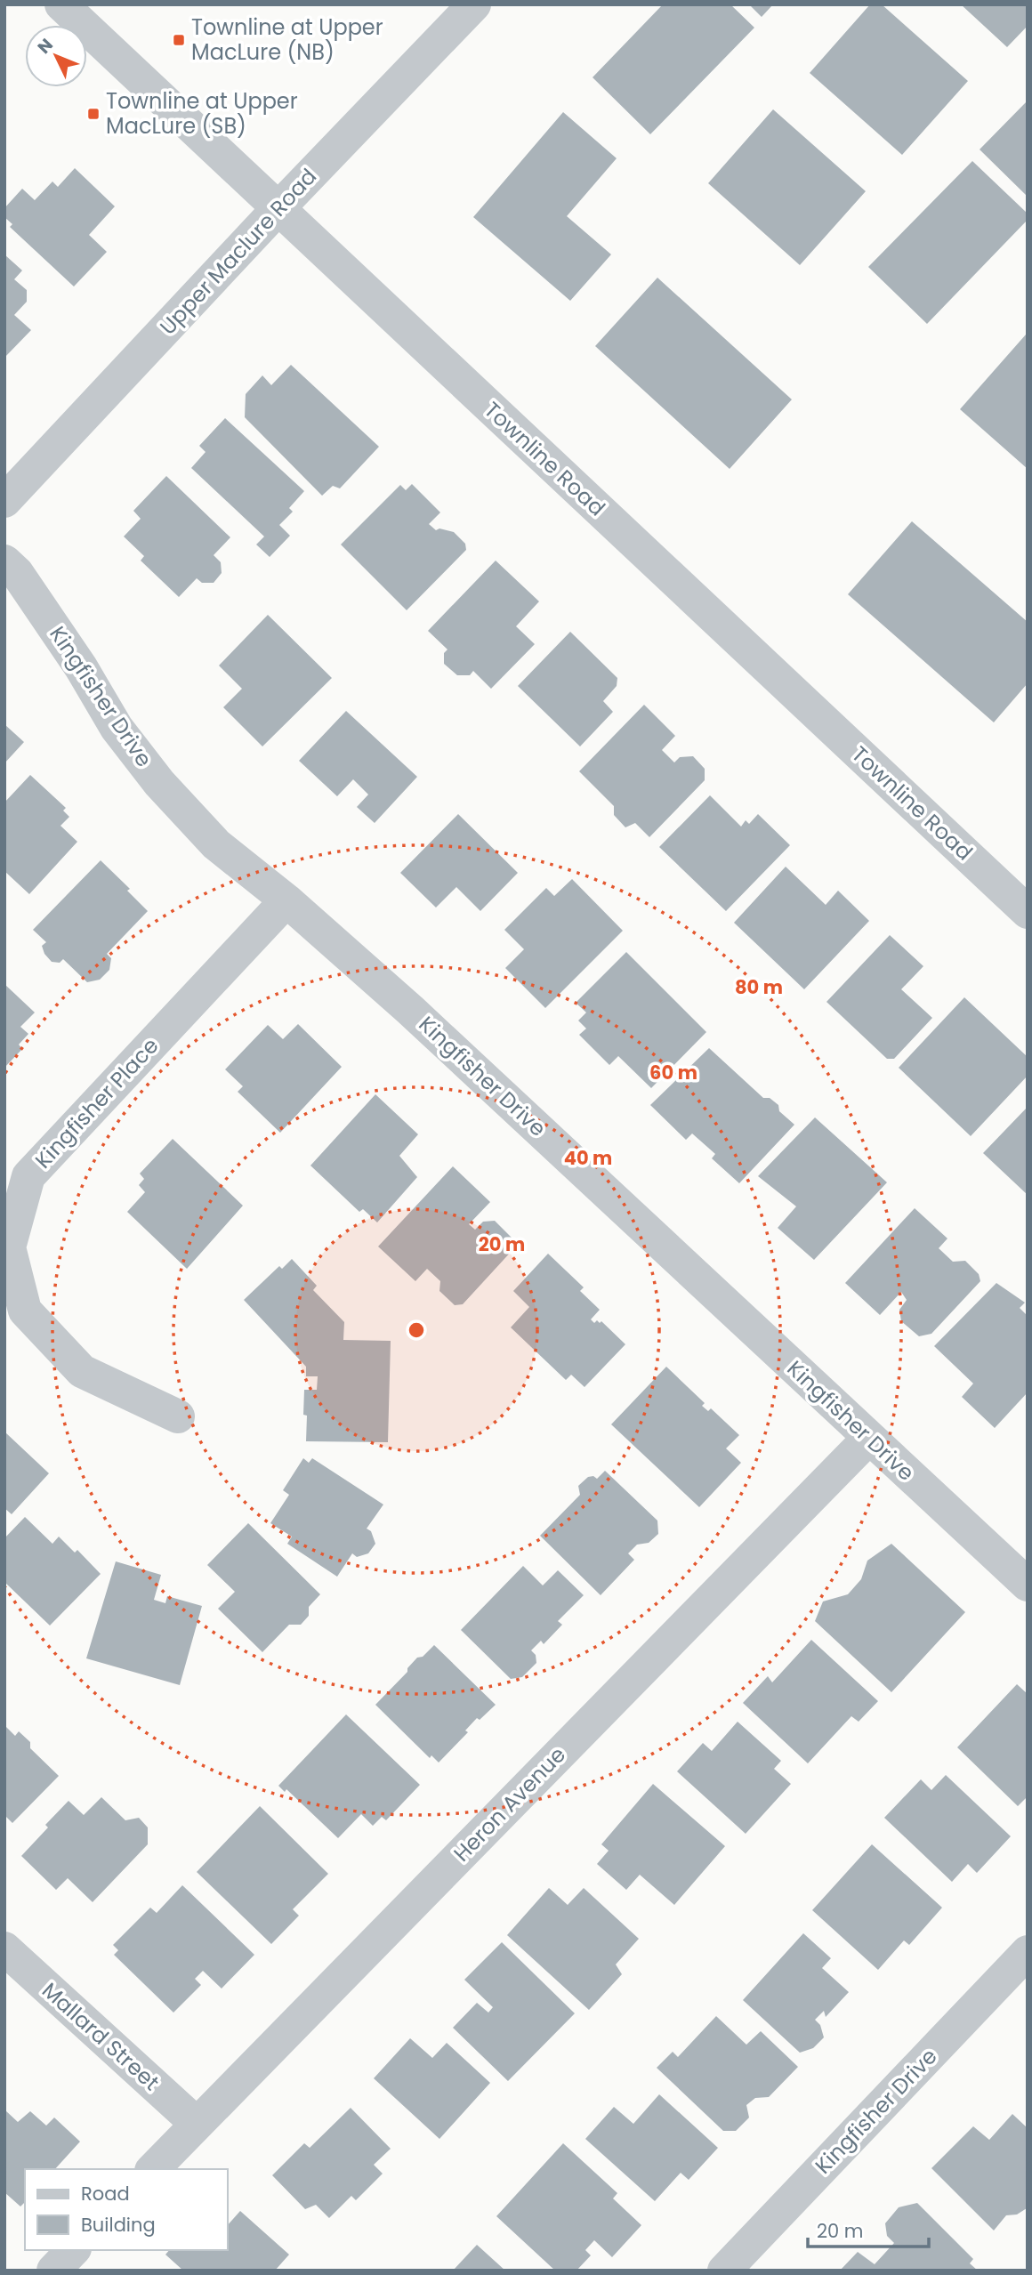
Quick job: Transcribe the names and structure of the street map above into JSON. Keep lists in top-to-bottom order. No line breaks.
{"streets":{"street":["Upper Maclure Road","Townline Road","Kingfisher Drive","Kingfisher Place","Heron Avenue","Mallard Street"]},"crossings":[["Upper Maclure Road","Townline Road"],["Kingfisher Drive","Kingfisher Place"],["Kingfisher Drive","Heron Avenue"],["Heron Avenue","Mallard Street"]],"places":{"transit":["Townline at Upper MacLure (NB)","Townline at Upper MacLure (SB)"]},"legend":["Road","Building"],"scale_bar":"20 m","north":"top left","rings":["80 m","60 m","40 m","20 m"]}
